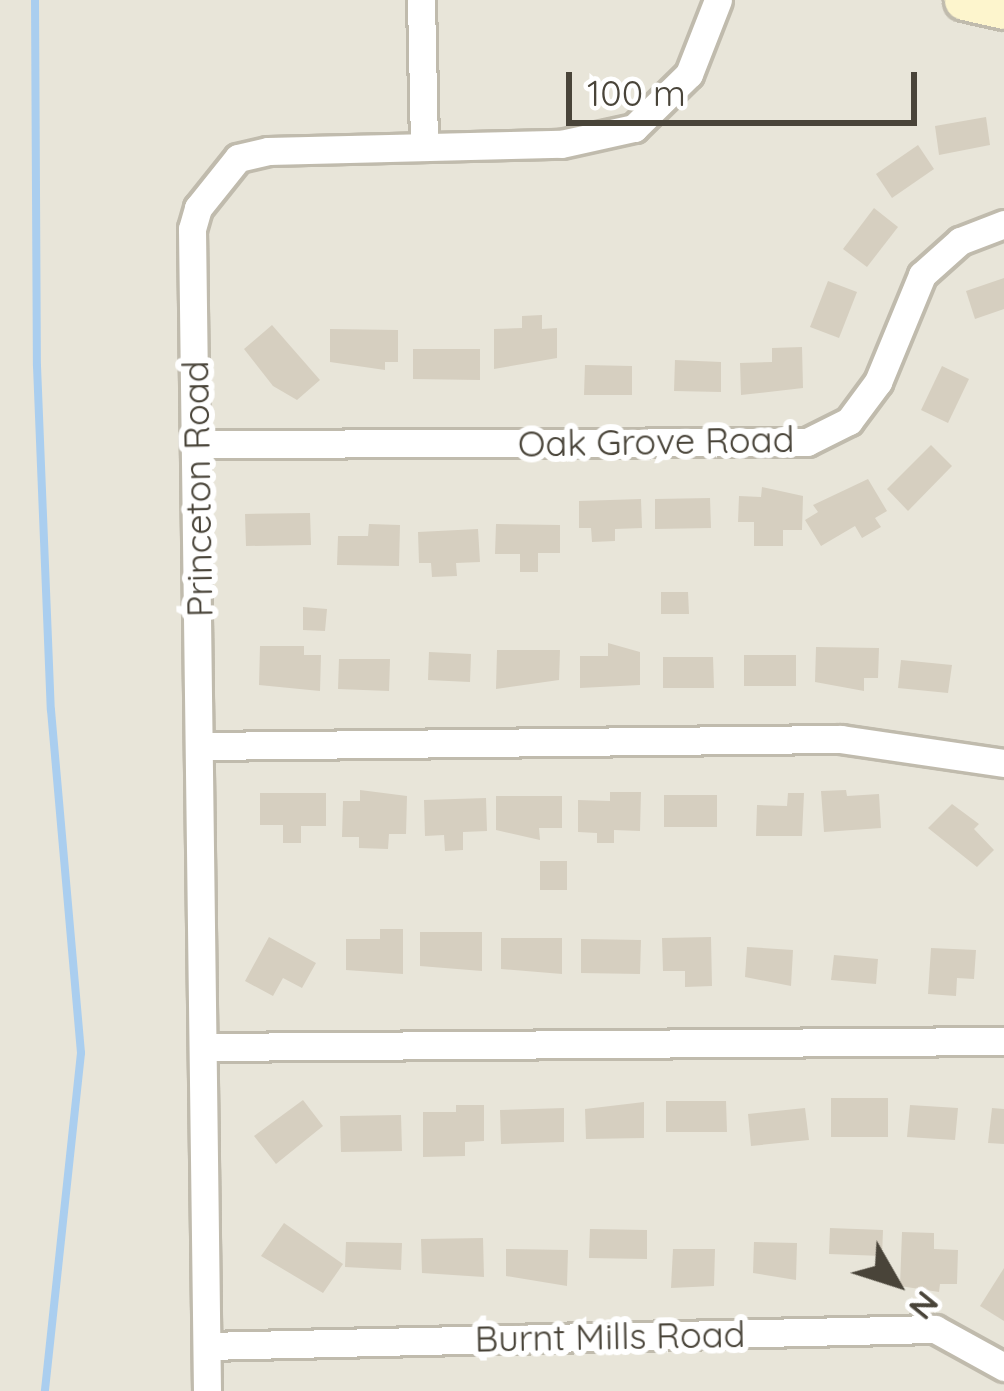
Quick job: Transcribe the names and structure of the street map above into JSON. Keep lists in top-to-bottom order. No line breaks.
{"streets":{"street":["Oak Grove Road","Princeton Road","Burnt Mills Road"]},"crossings":[["Oak Grove Road","Princeton Road"],["Princeton Road","Burnt Mills Road"]],"scale_bar":"100 m","north":"bottom right"}
